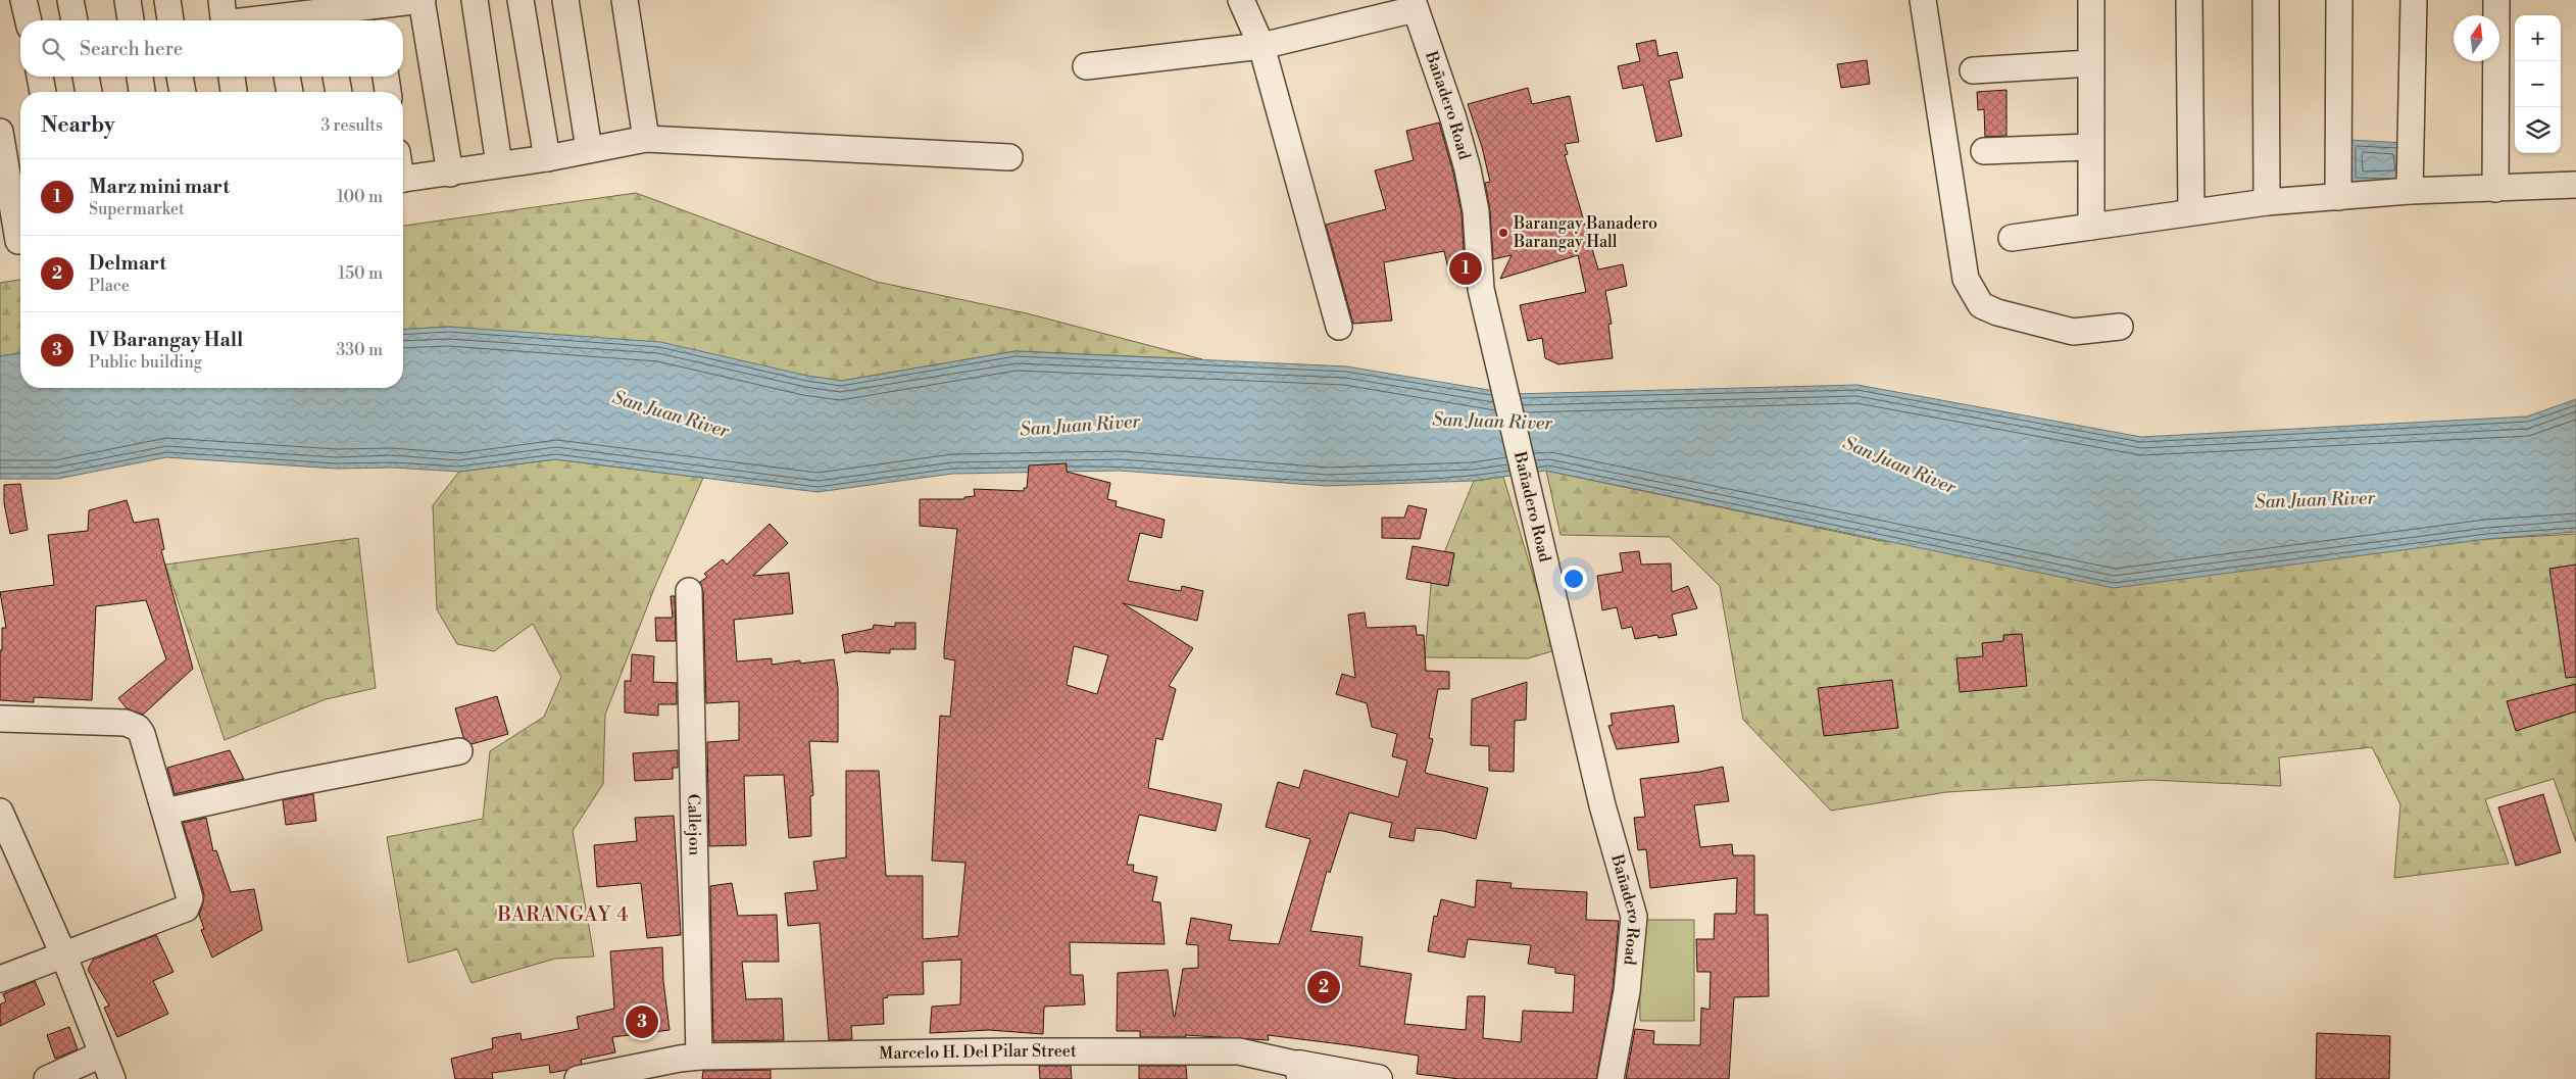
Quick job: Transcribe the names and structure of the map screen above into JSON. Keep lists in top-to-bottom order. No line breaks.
{"streets":{"street":["Bañadero Road","Callejon","Marcelo H. Del Pilar Street"]},"crossings":[["Callejon","Marcelo H. Del Pilar Street"]],"districts":["BARANGAY 4"],"water":["San Juan River"],"places":["Barangay Banadero Barangay Hall"],"north":"top","page":{"map_buttons":["+","−"],"search":"Search here","heading":["Nearby","3 results"],"list":[{"mark":"1","name":"Marz mini mart","note":"Supermarket","value":"100 m"},{"mark":"2","name":"Delmart","note":"Place","value":"150 m"},{"mark":"3","name":"IV Barangay Hall","note":"Public building","value":"330 m"}],"pins":["1","2","3"]}}
